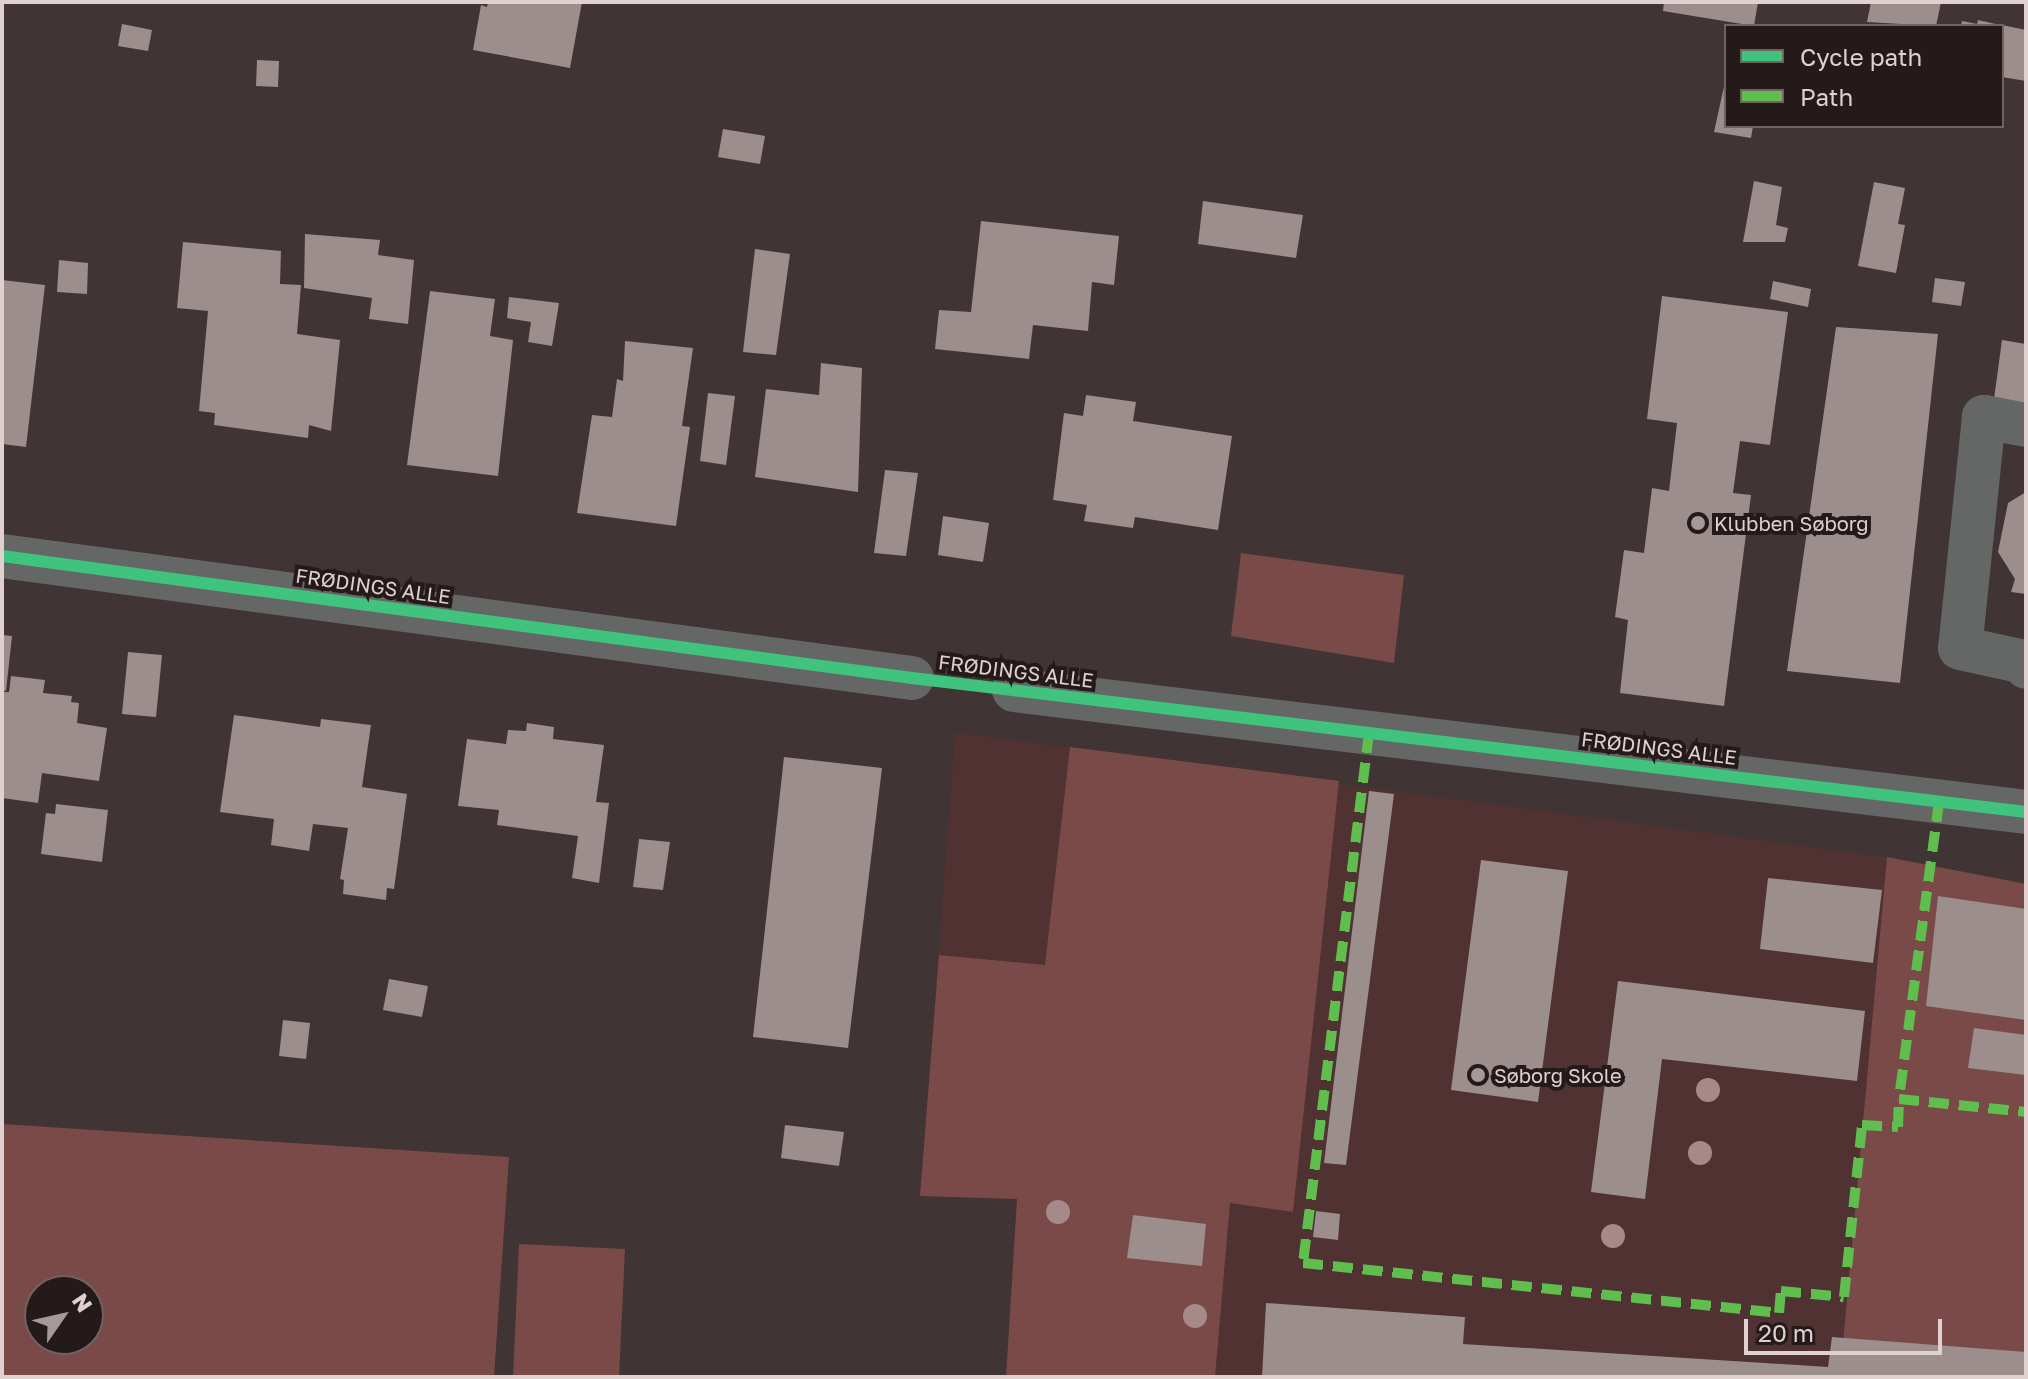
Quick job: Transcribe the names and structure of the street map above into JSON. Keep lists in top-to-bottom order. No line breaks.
{"streets":{"street":["FRØDINGS ALLE"]},"places":["Klubben Søborg","Søborg Skole"],"legend":["Cycle path","Path"],"scale_bar":"20 m","north":"top right"}
